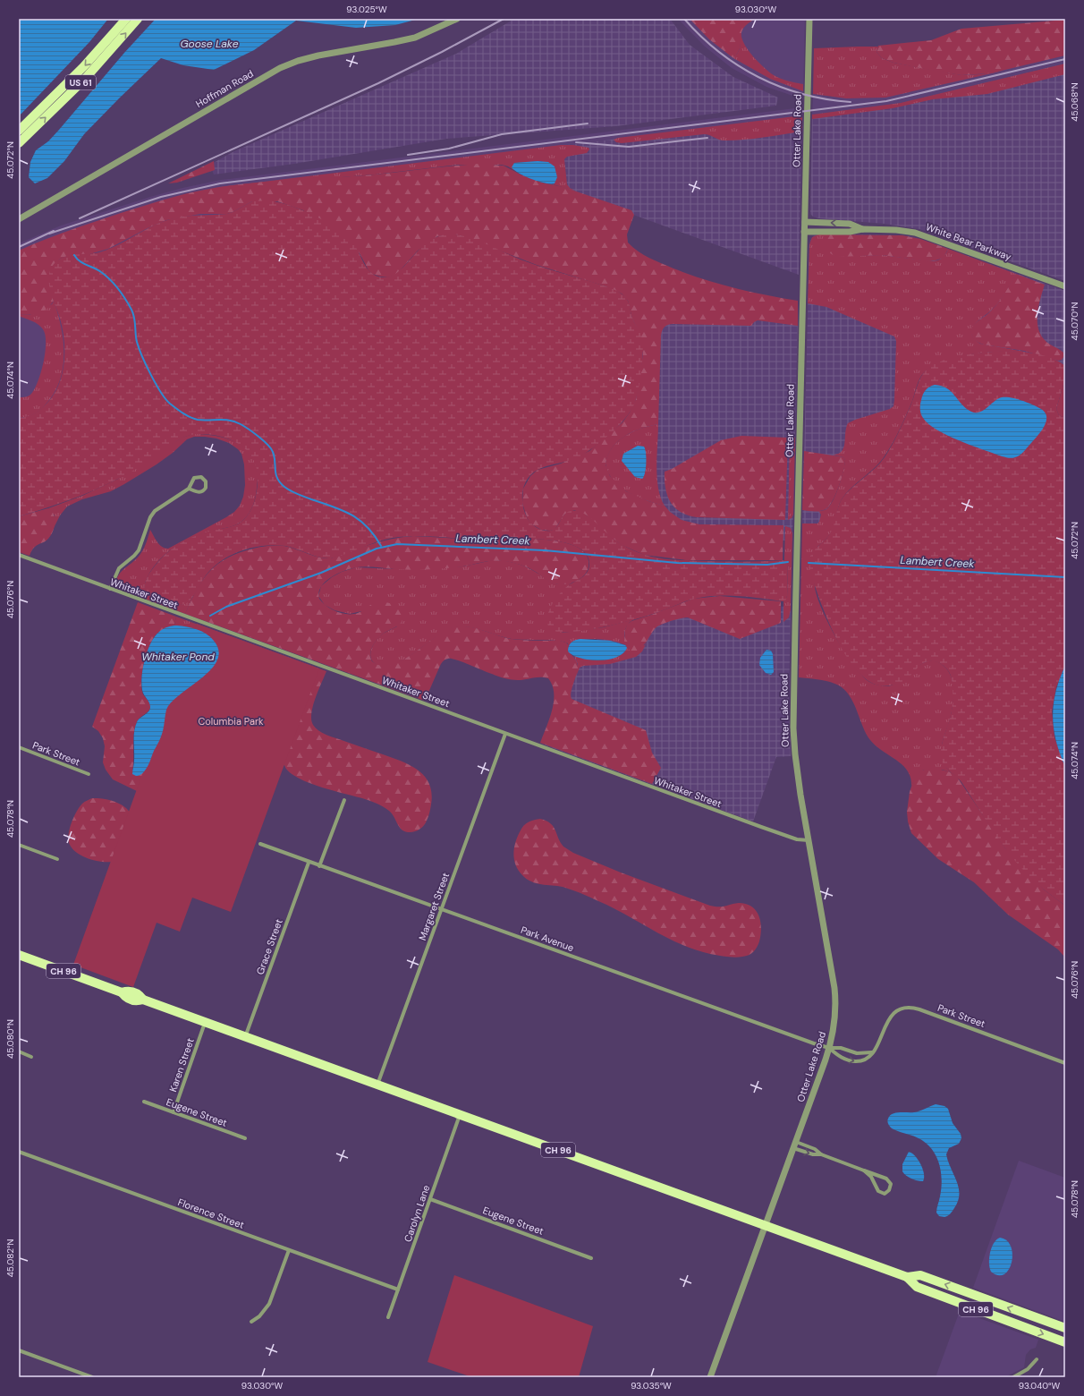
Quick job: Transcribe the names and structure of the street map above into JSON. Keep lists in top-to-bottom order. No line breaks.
{"streets":{"main road":["US 61","CH 96"],"street":["Hoffman Road","Otter Lake Road","White Bear Parkway","Whitaker Street","Park Street","Margaret Street","Park Avenue","Grace Street","Karen Street","Eugene Street","Florence Street","Carolyn Lane"]},"crossings":[["Otter Lake Road","White Bear Parkway"],["Otter Lake Road","Whitaker Street"],["Otter Lake Road","Park Street"],["Otter Lake Road","Park Avenue"],["Otter Lake Road","CH 96"],["Whitaker Street","Margaret Street"],["Park Street","Park Avenue"],["Margaret Street","Park Avenue"],["Margaret Street","CH 96"],["Park Avenue","Grace Street"],["Grace Street","CH 96"],["CH 96","Karen Street"],["CH 96","Carolyn Lane"],["Karen Street","Eugene Street"],["Eugene Street","Carolyn Lane"],["Florence Street","Carolyn Lane"]],"water":["Goose Lake","Lambert Creek","Whitaker Pond"],"parks":["Columbia Park"],"coordinates":["93.025°W","93.030°W","45.068°N","45.072°N","45.070°N","45.074°N","45.076°N","45.078°N","45.080°N","45.082°N","93.035°W","93.040°W"]}
